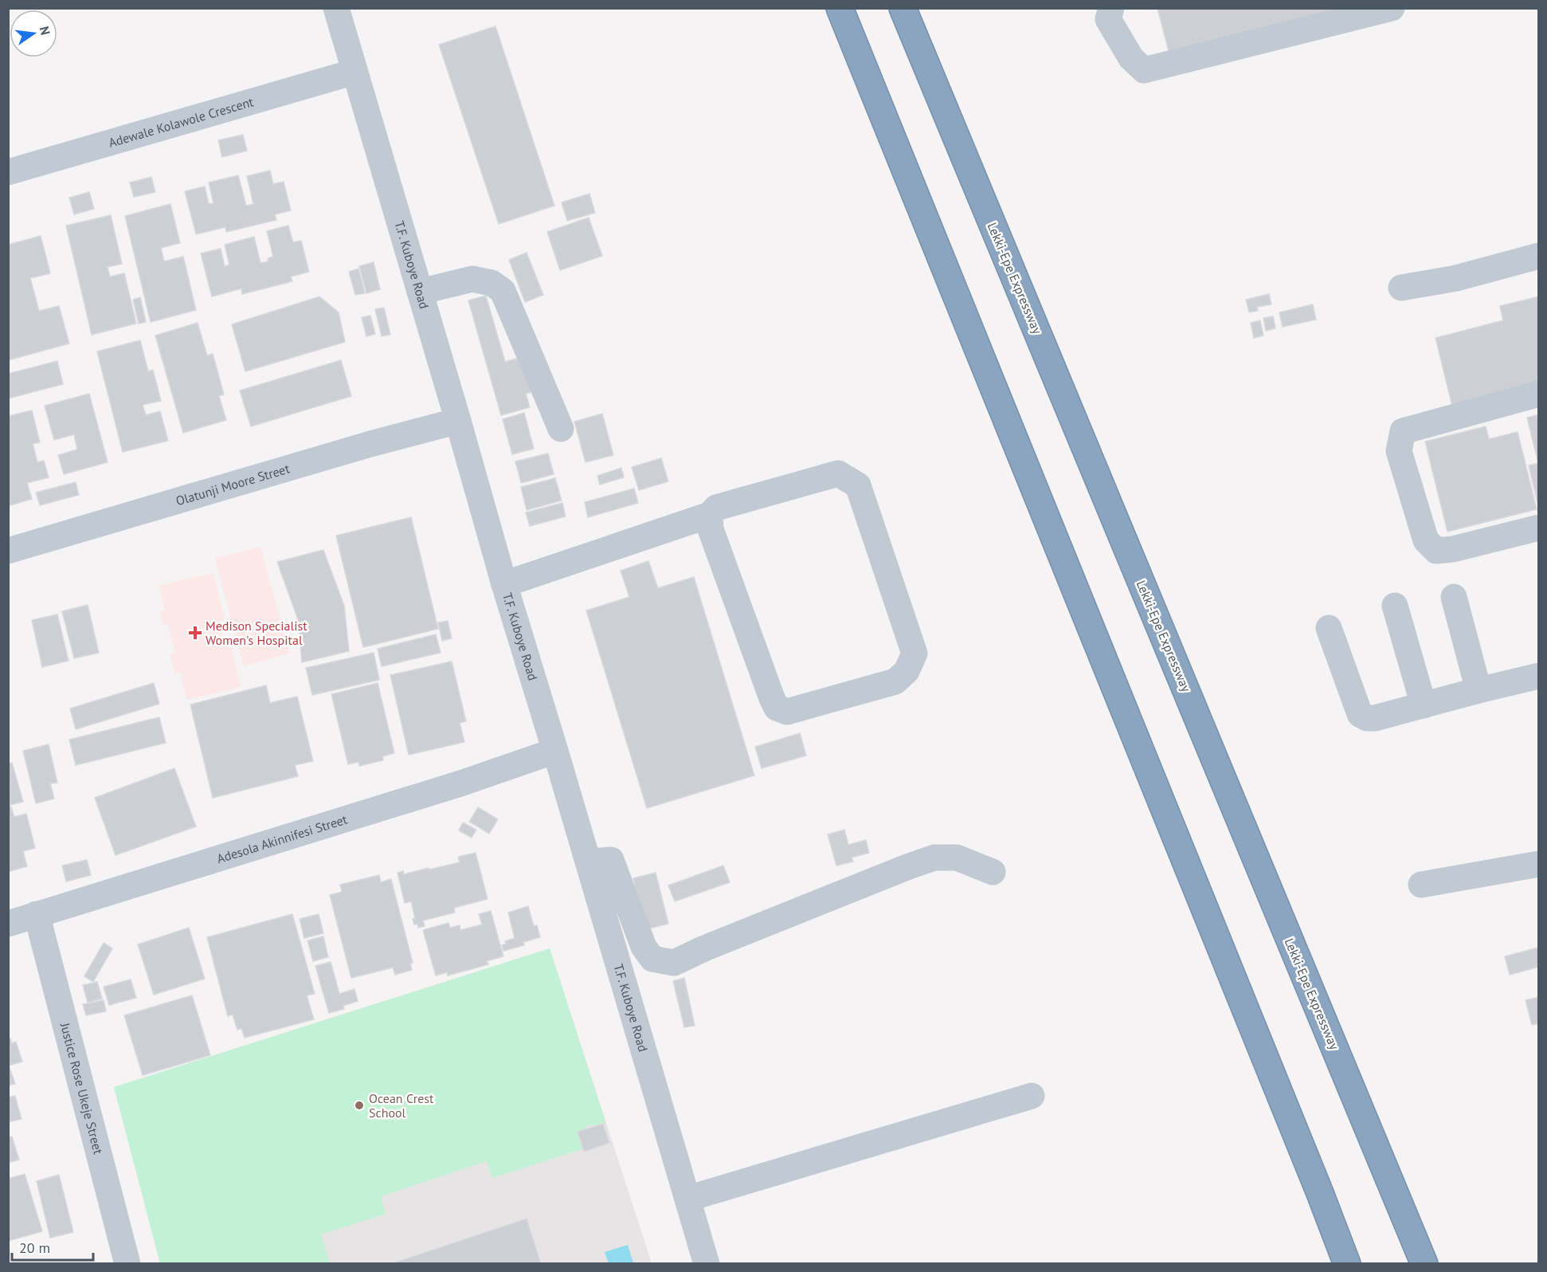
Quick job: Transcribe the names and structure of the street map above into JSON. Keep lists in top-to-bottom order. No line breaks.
{"streets":{"highway":["Lekki-Epe Expressway"],"street":["Adewale Kolawole Crescent","T.F. Kuboye Road","Olatunji Moore Street","Adesola Akinnifesi Street","Justice Rose Ukeje Street"]},"crossings":[["Adewale Kolawole Crescent","T.F. Kuboye Road"],["T.F. Kuboye Road","Olatunji Moore Street"],["T.F. Kuboye Road","Adesola Akinnifesi Street"],["Adesola Akinnifesi Street","Justice Rose Ukeje Street"]],"places":{"health":["Medison Specialist Women's Hospital"],"other":["Ocean Crest School"]},"scale_bar":"20 m","north":"right"}
